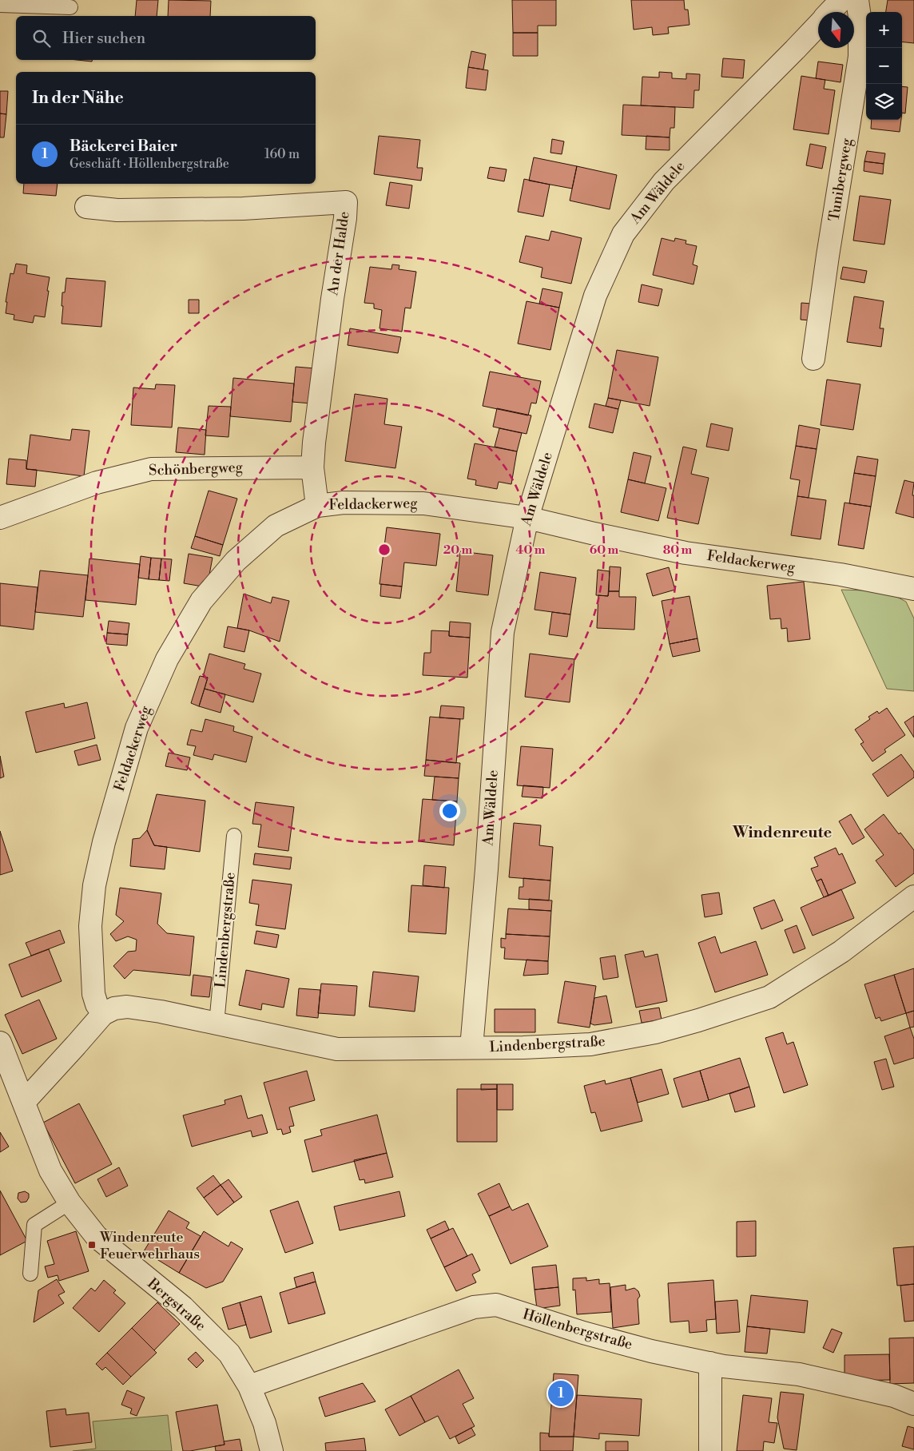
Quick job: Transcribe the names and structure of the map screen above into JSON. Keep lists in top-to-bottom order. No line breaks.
{"streets":{"street":["Tunibergweg","Am Wäldele","An der Halde","Schönbergweg","Feldackerweg","Lindenbergstraße","Bergstraße","Höllenbergstraße"]},"crossings":[["Am Wäldele","Feldackerweg"],["Am Wäldele","Lindenbergstraße"],["An der Halde","Schönbergweg"],["Feldackerweg","Lindenbergstraße"],["Bergstraße","Höllenbergstraße"]],"districts":["Windenreute"],"places":{"transit":["Windenreute Feuerwehrhaus"]},"north":"bottom","page":{"map_buttons":["+","−"],"search":"Hier suchen","heading":"In der Nähe","list":[{"mark":"1","name":"Bäckerei Baier","note":"Geschäft · Höllenbergstraße","value":"160 m"}],"pins":"1"},"rings":["20 m","40 m","60 m","80 m"]}
